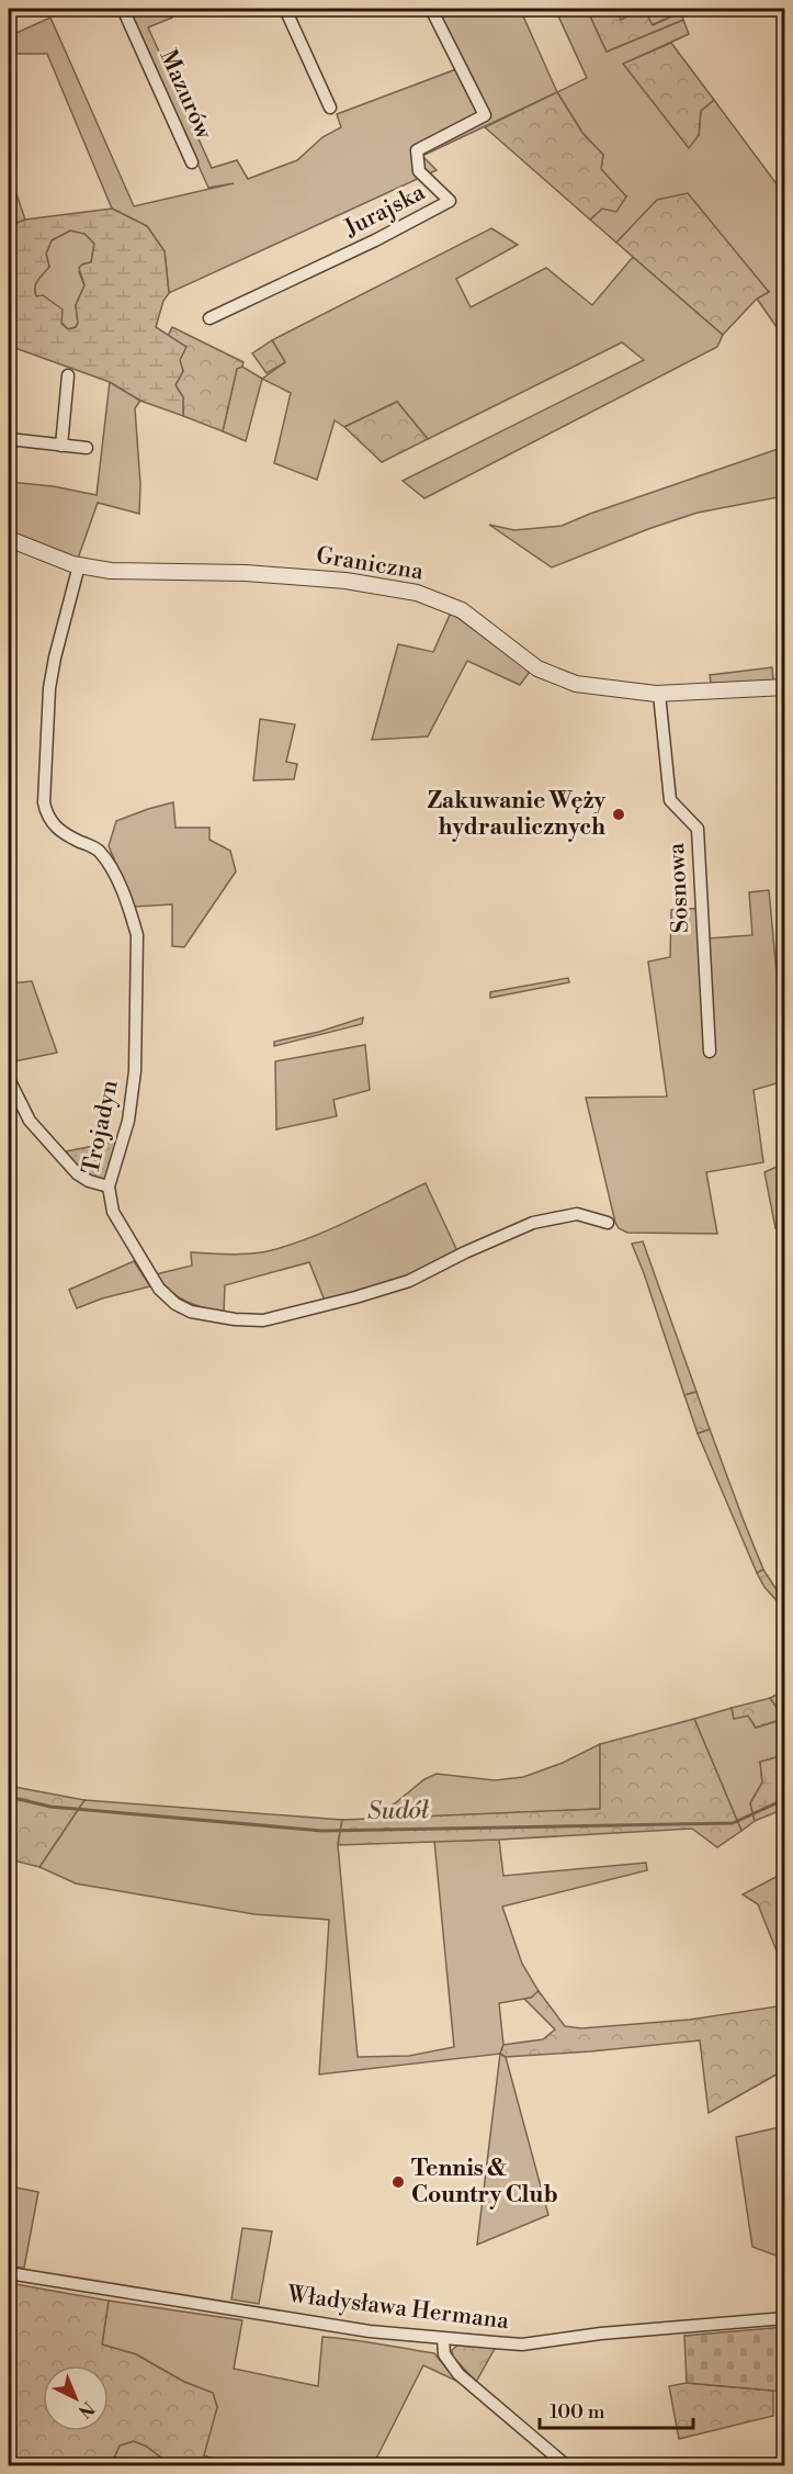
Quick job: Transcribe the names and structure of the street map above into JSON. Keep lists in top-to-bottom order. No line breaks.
{"streets":{"street":["Mazurów","Jurajska","Graniczna","Sosnowa","Trojadyn","Władysława Hermana"]},"crossings":[["Graniczna","Sosnowa"],["Graniczna","Trojadyn"]],"water":["Sudół"],"places":["Zakuwanie Węży hydraulicznych","Tennis & Country Club"],"scale_bar":"100 m","north":"bottom right"}
